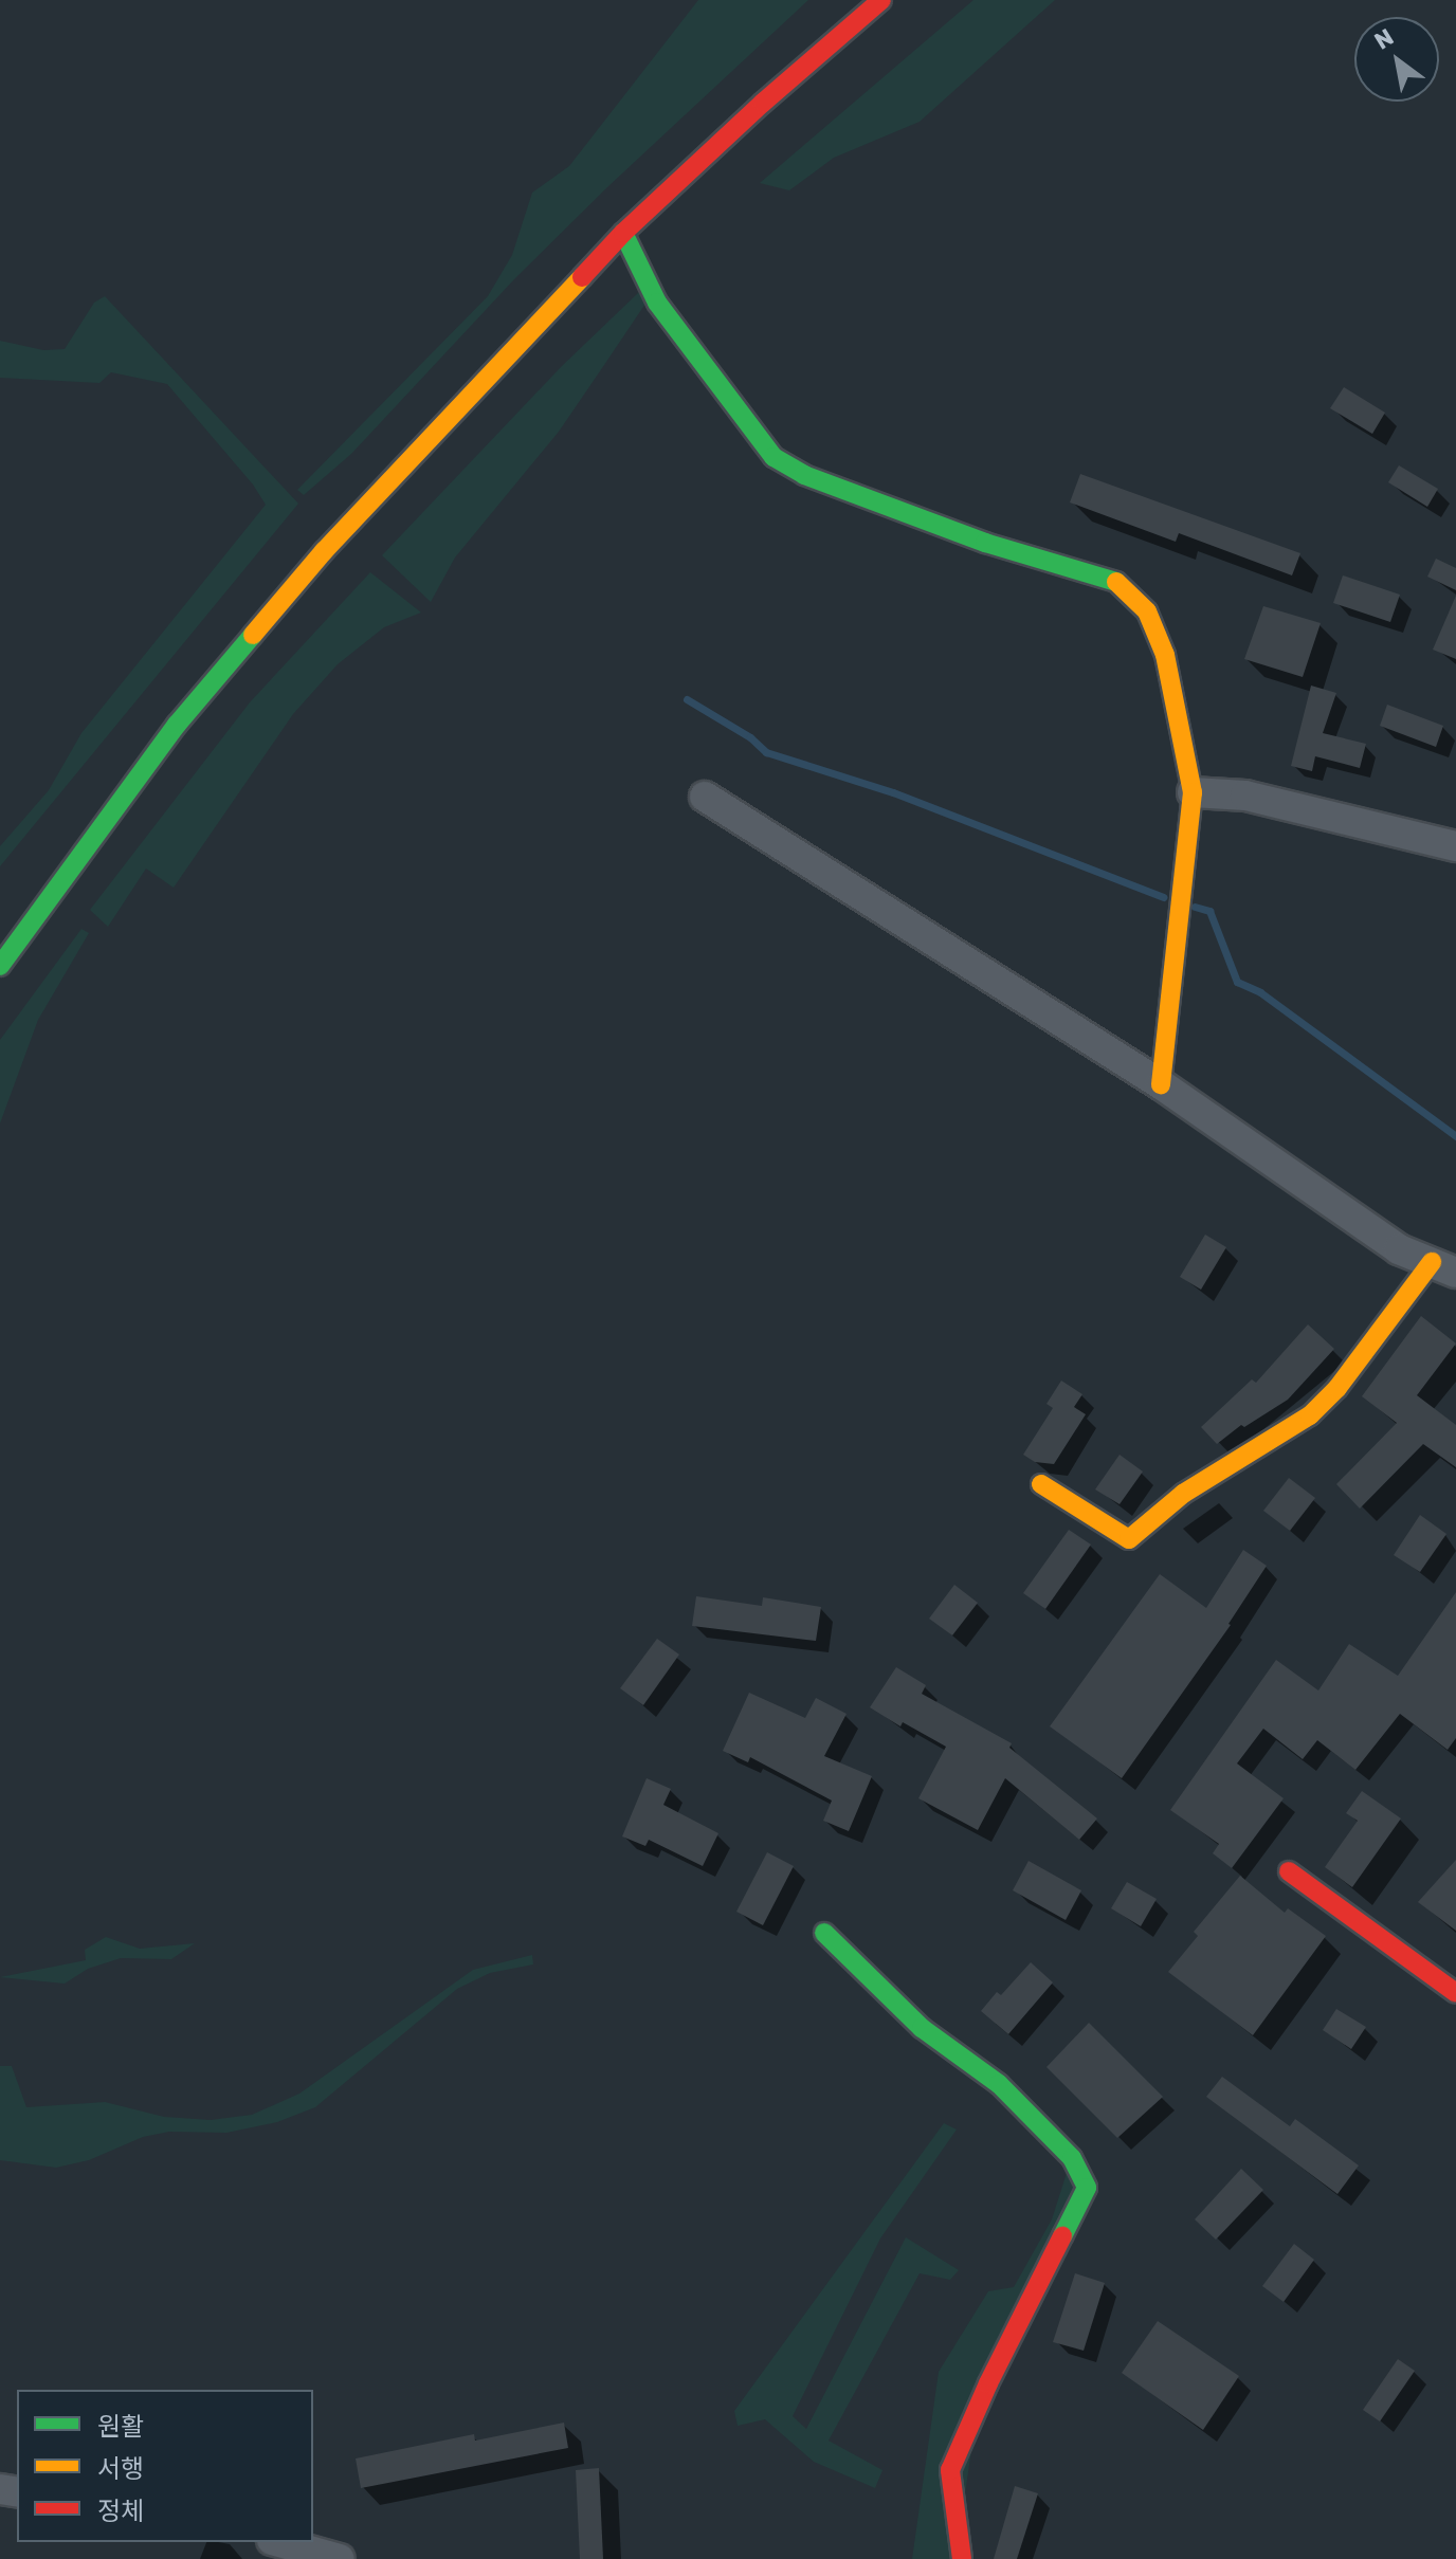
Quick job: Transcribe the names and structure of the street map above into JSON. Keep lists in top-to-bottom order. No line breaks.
{"legend":["원활","서행","정체"],"north":"top left"}
